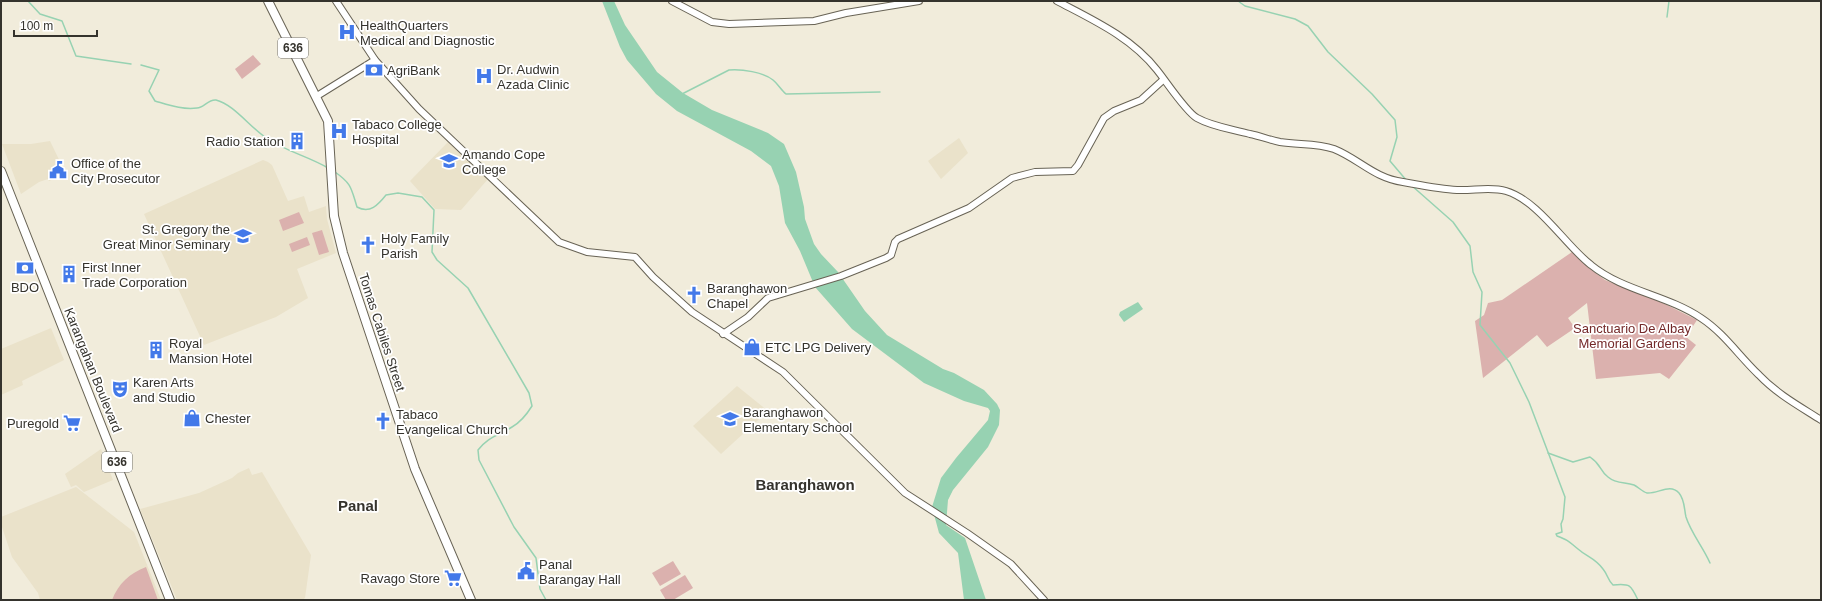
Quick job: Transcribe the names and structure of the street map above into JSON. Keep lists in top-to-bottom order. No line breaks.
{"streets":{"main road":["636","Tomas Cabiles Street","Karangahan Boulevard"]},"districts":["Baranghawon","Panal"],"parks":["Sanctuario De Albay Memorial Gardens"],"places":{"hospital":["HealthQuarters Medical and Diagnostic","Dr. Audwin Azada Clinic","Tabaco College Hospital"],"bank":["AgriBank","BDO"],"building":["Radio Station","First Inner Trade Corporation","Royal Mansion Hotel"],"school or university":["Amando Cope College","St. Gregory the Great Minor Seminary","Baranghawon Elementary School"],"public building":["Office of the City Prosecutor","Panal Barangay Hall"],"church":["Holy Family Parish","Baranghawon Chapel","Tabaco Evangelical Church"],"shop":["ETC LPG Delivery","Chester"],"theatre":["Karen Arts and Studio"],"supermarket":["Puregold","Ravago Store"]},"scale_bar":"100 m"}
